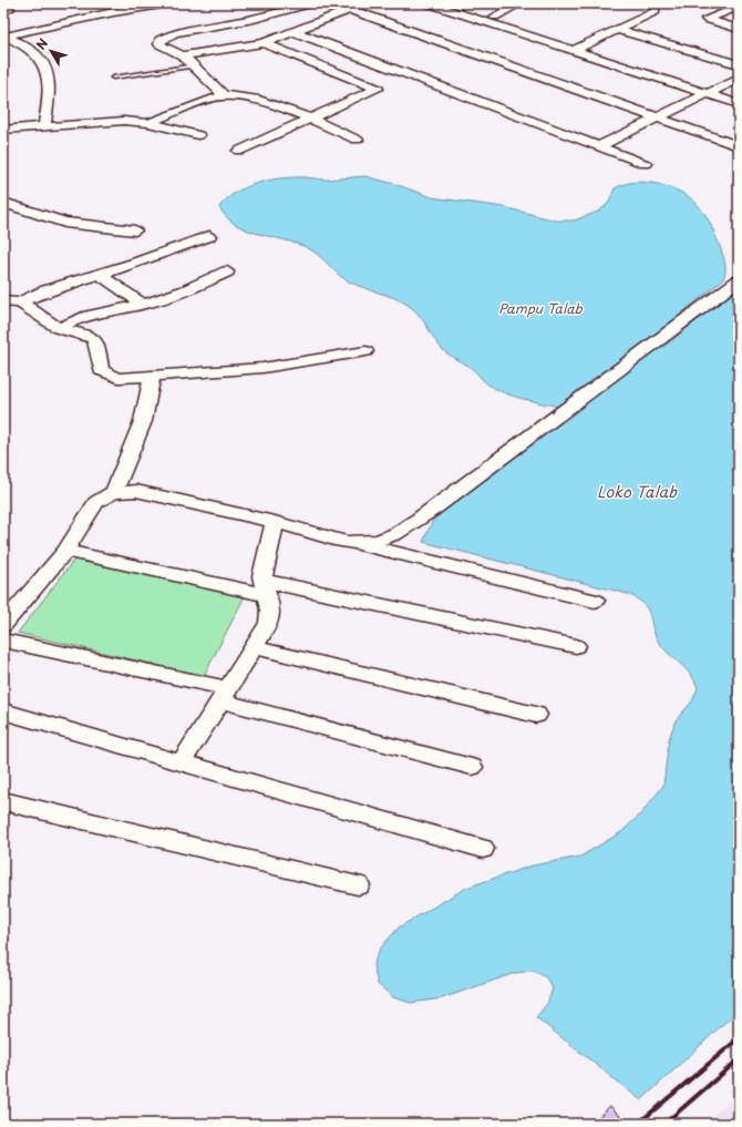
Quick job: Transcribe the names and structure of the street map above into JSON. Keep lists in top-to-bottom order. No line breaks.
{"water":["Pampu Talab","Loko Talab"],"north":"top left"}
